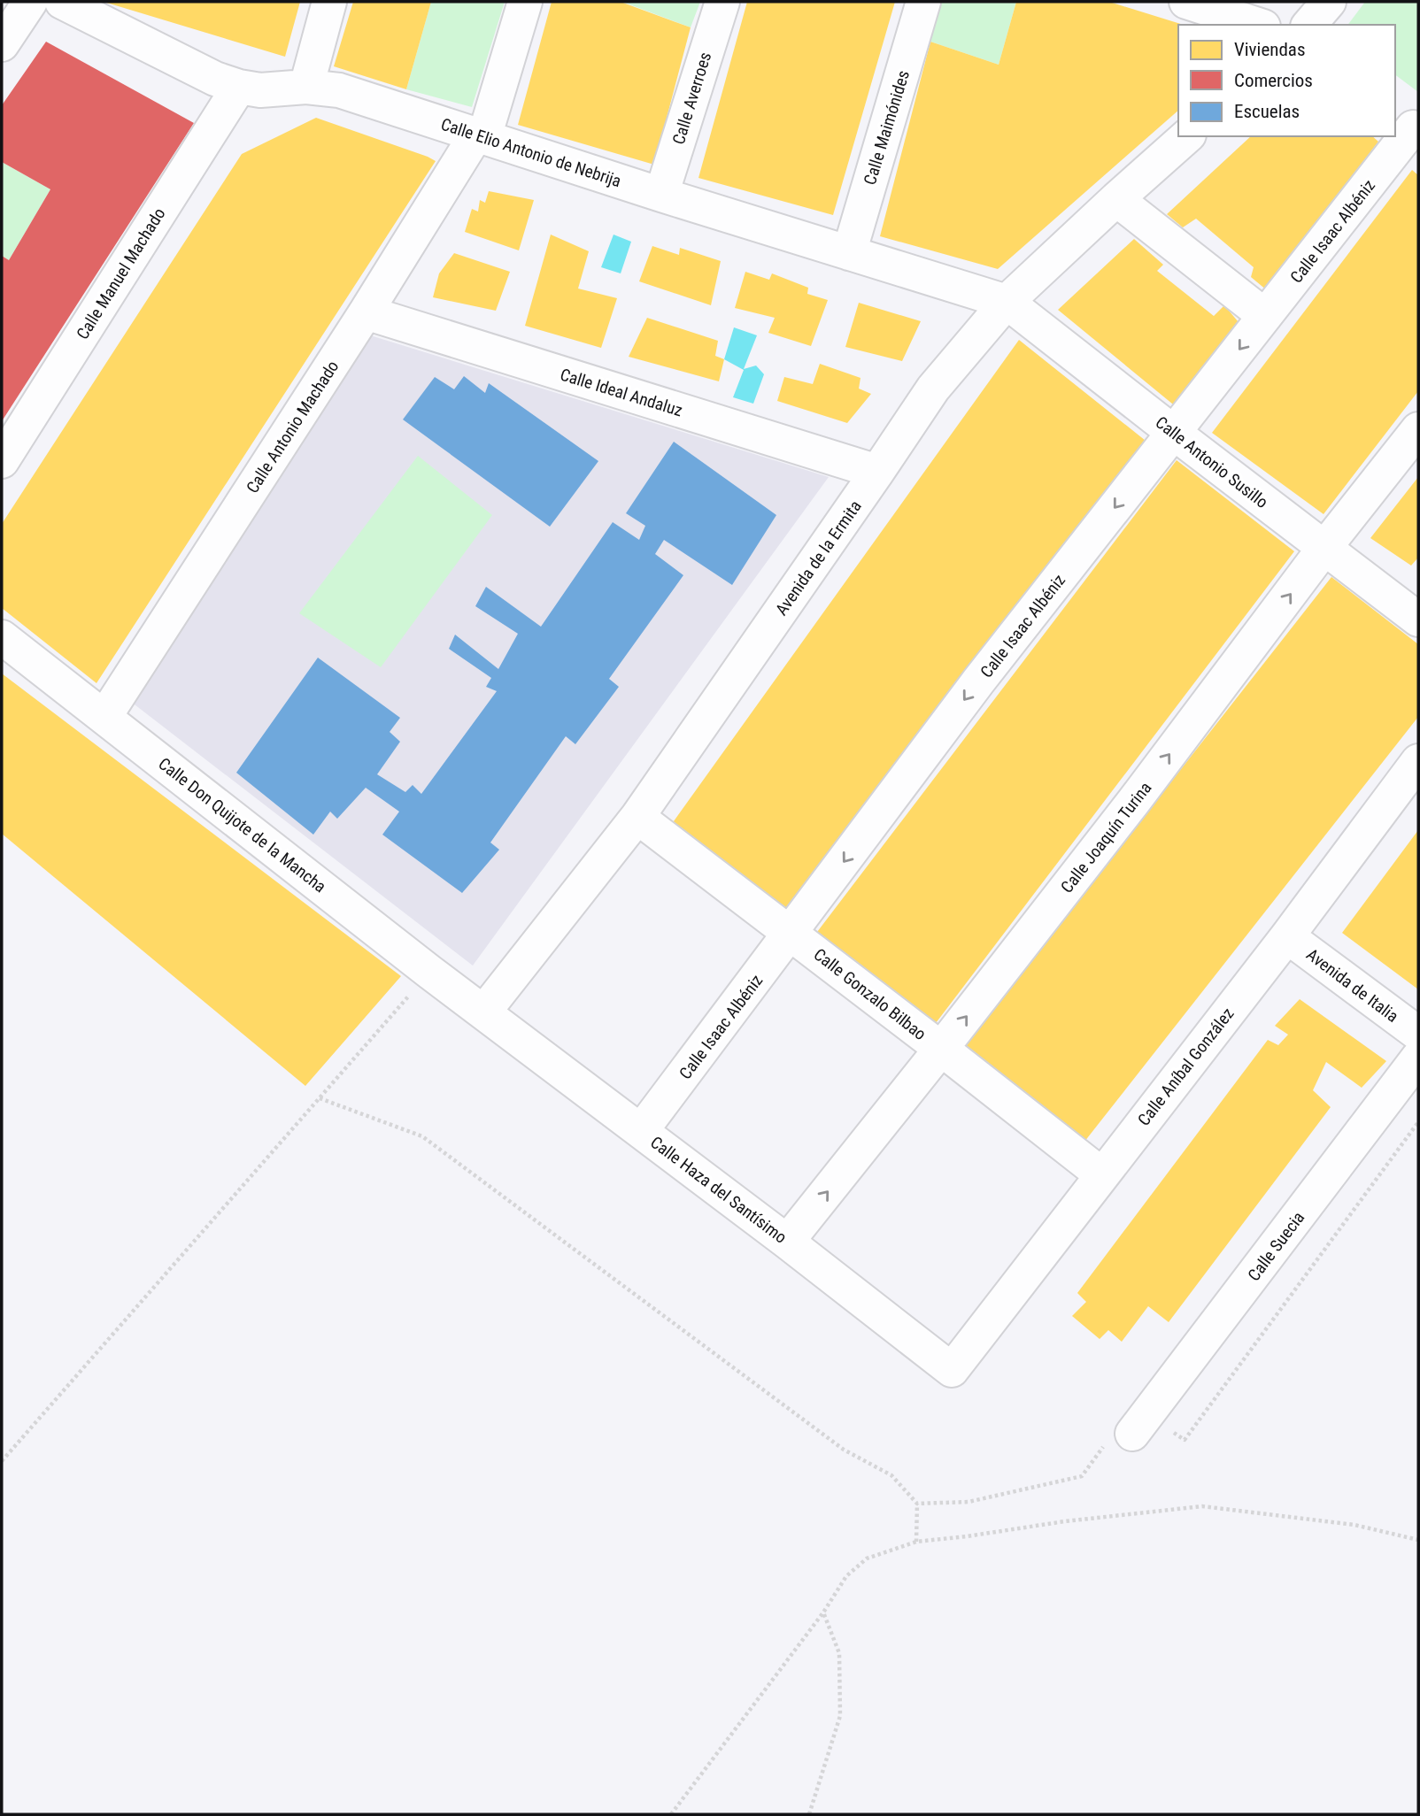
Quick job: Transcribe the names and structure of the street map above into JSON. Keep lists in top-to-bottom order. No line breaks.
{"streets":{"street":["Calle Averroes","Calle Maimónides","Calle Elio Antonio de Nebrija","Calle Isaac Albéniz","Calle Manuel Machado","Calle Ideal Andaluz","Calle Antonio Machado","Calle Antonio Susillo","Avenida de la Ermita","Calle Don Quijote de la Mancha","Calle Joaquín Turina","Avenida de Italia","Calle Gonzalo Bilbao","Calle Aníbal González","Calle Haza del Santísimo","Calle Suecia"]},"crossings":[["Calle Averroes","Calle Elio Antonio de Nebrija"],["Calle Maimónides","Calle Elio Antonio de Nebrija"],["Calle Elio Antonio de Nebrija","Calle Manuel Machado"],["Calle Elio Antonio de Nebrija","Calle Antonio Machado"],["Calle Elio Antonio de Nebrija","Calle Antonio Susillo"],["Calle Elio Antonio de Nebrija","Avenida de la Ermita"],["Calle Isaac Albéniz","Calle Antonio Susillo"],["Calle Isaac Albéniz","Calle Gonzalo Bilbao"],["Calle Isaac Albéniz","Calle Haza del Santísimo"],["Calle Ideal Andaluz","Calle Antonio Machado"],["Calle Ideal Andaluz","Avenida de la Ermita"],["Calle Antonio Machado","Calle Don Quijote de la Mancha"],["Calle Antonio Susillo","Avenida de la Ermita"],["Calle Antonio Susillo","Calle Joaquín Turina"],["Avenida de la Ermita","Calle Don Quijote de la Mancha"],["Avenida de la Ermita","Calle Gonzalo Bilbao"],["Avenida de la Ermita","Calle Haza del Santísimo"],["Calle Don Quijote de la Mancha","Calle Haza del Santísimo"],["Calle Joaquín Turina","Calle Gonzalo Bilbao"],["Calle Joaquín Turina","Calle Haza del Santísimo"],["Avenida de Italia","Calle Aníbal González"],["Calle Gonzalo Bilbao","Calle Aníbal González"],["Calle Aníbal González","Calle Haza del Santísimo"]],"one_way":["Calle Isaac Albéniz","Calle Joaquín Turina"],"legend":["Viviendas","Comercios","Escuelas"]}
